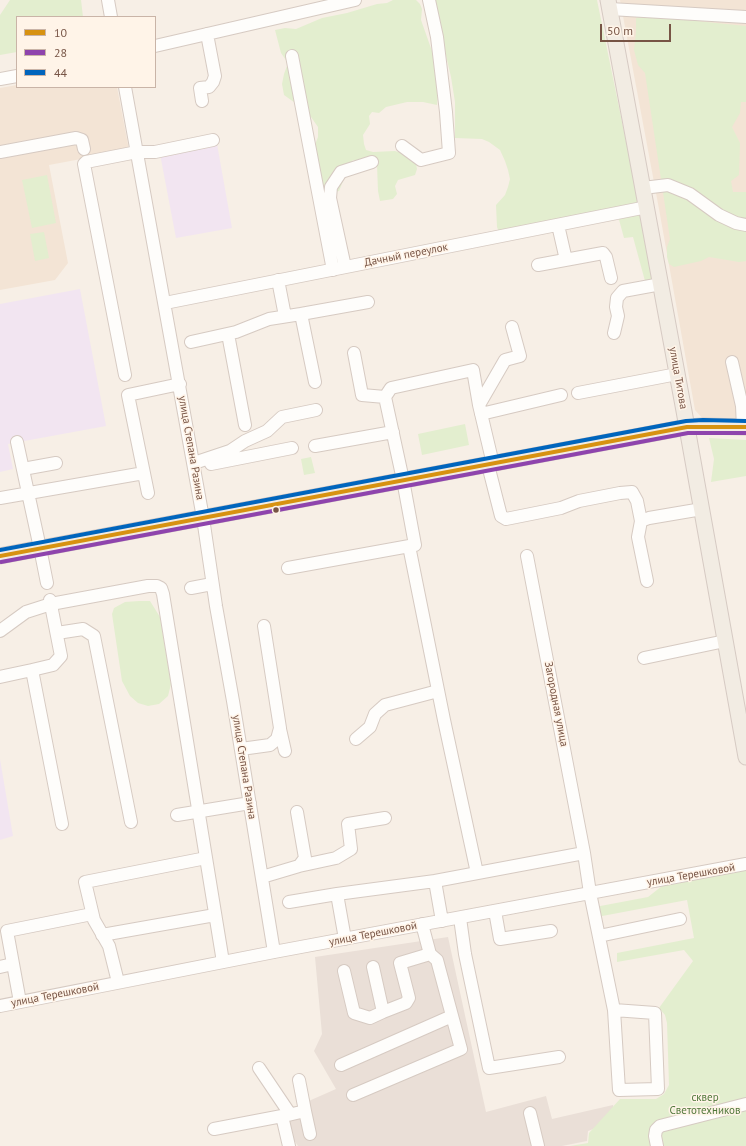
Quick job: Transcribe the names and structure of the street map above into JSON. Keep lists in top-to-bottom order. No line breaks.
{"streets":{"main road":["улица Титова"],"street":["Дачный переулок","улица Степана Разина","Загородная улица","улица Терешковой"]},"crossings":[["Дачный переулок","улица Титова"],["Дачный переулок","улица Степана Разина"],["улица Степана Разина","улица Терешковой"],["Загородная улица","улица Терешковой"]],"parks":["сквер Светотехников"],"lines":["transit line 44","transit line 10","transit line 28"],"legend":["10","28","44"],"scale_bar":"50 m"}
